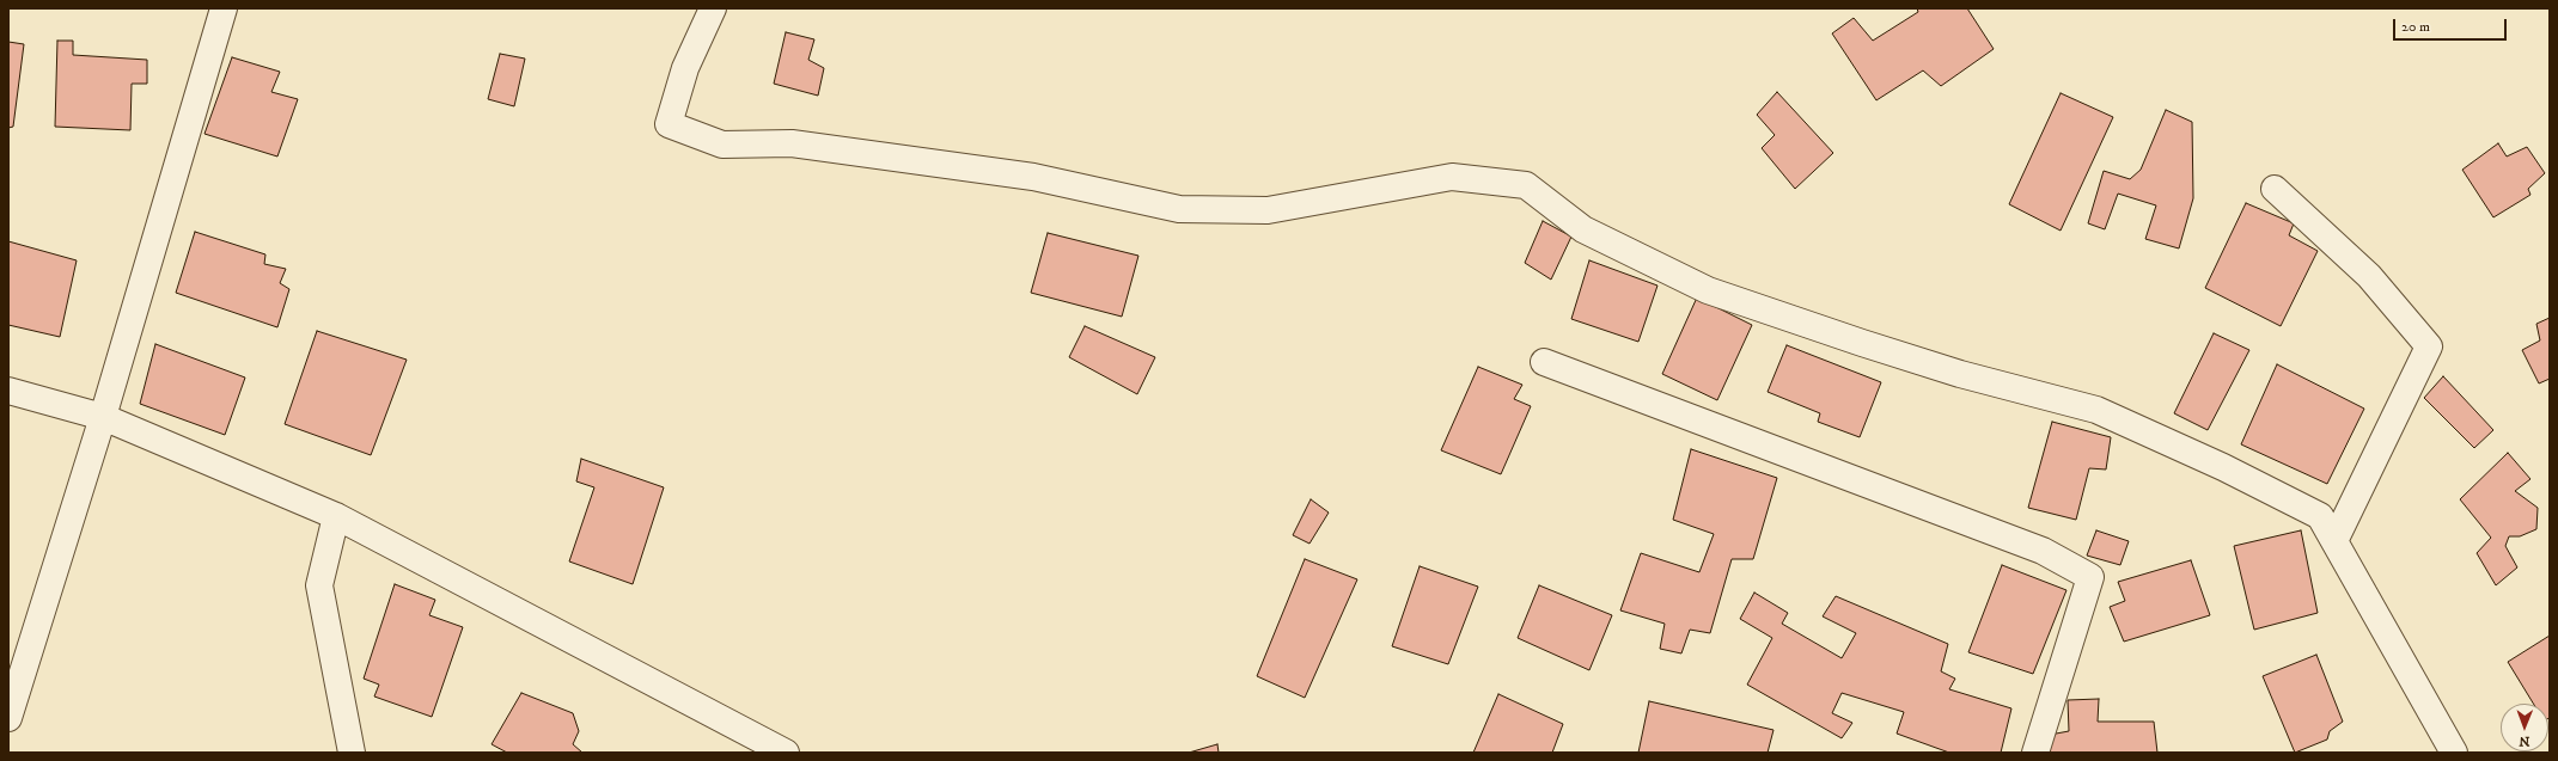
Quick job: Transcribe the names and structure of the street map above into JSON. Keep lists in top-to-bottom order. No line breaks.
{"scale_bar":"20 m","north":"bottom"}
